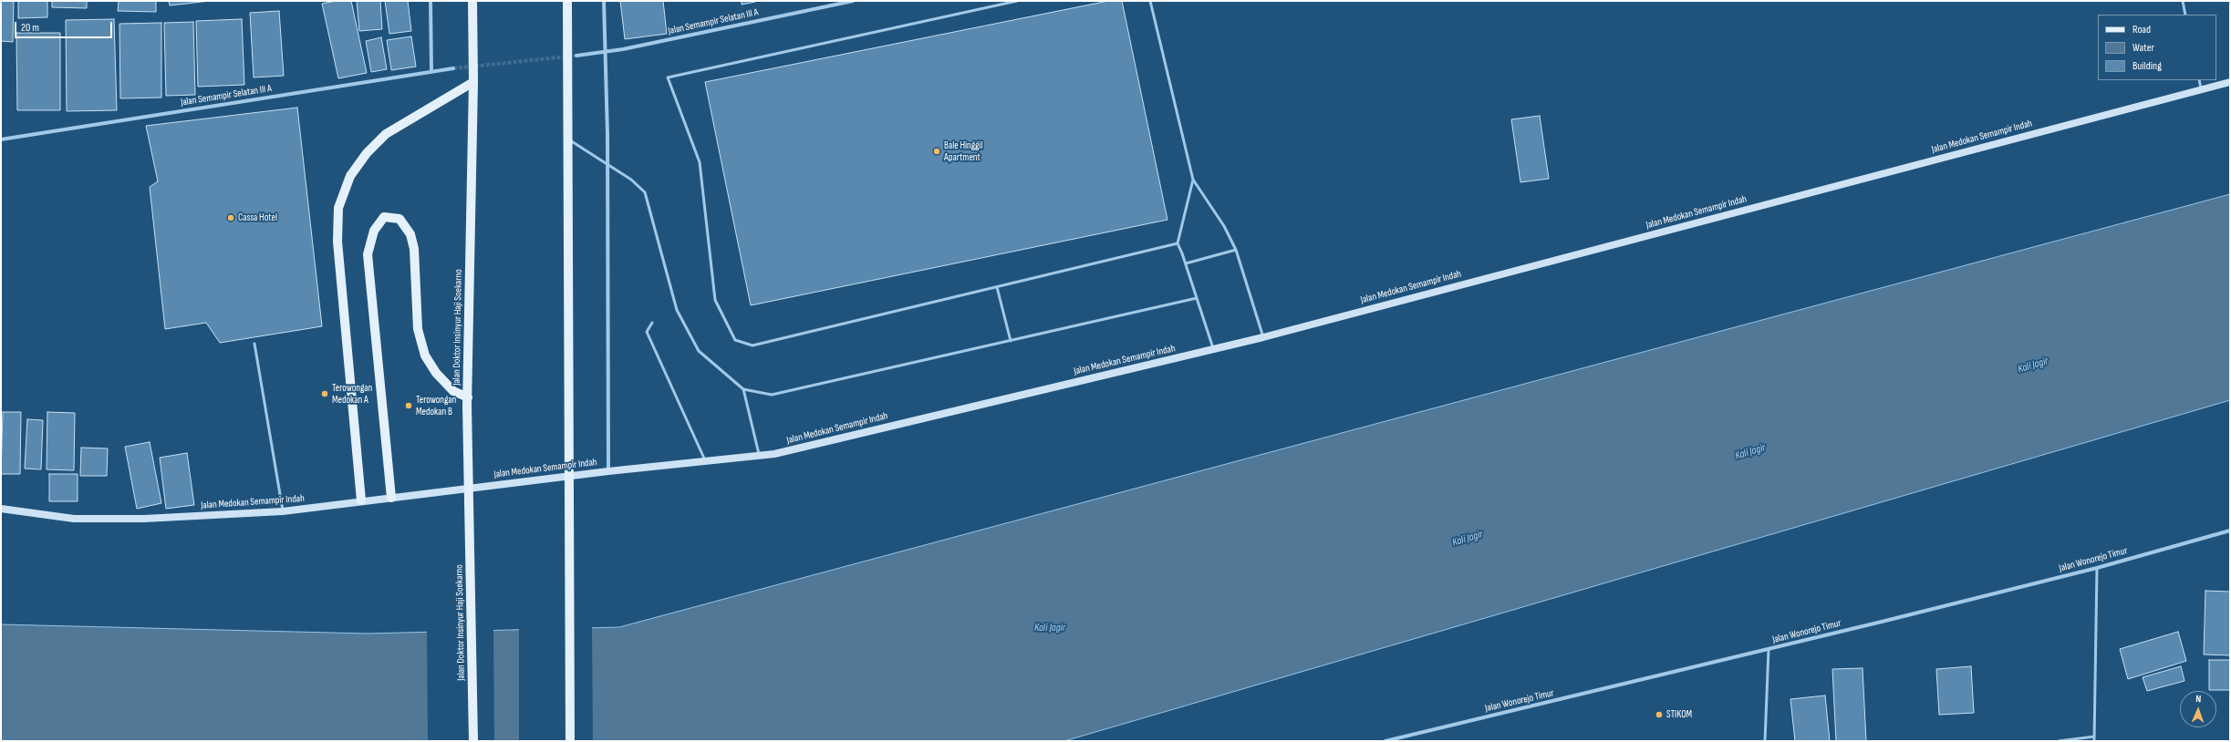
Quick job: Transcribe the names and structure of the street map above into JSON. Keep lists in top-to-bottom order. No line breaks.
{"streets":{"main road":["Jalan Doktor Insinyur Haji Soekarno"],"street":["Jalan Semampir Selatan III A","Jalan Medokan Semampir Indah","Jalan Wonorejo Timur"]},"water":["Kali Jagir"],"places":["Bale Hinggil Apartment","Cassa Hotel","Terowongan Medokan A","Terowongan Medokan B","STIKOM"],"legend":["Road","Water","Building"],"scale_bar":"20 m","north":"top"}
